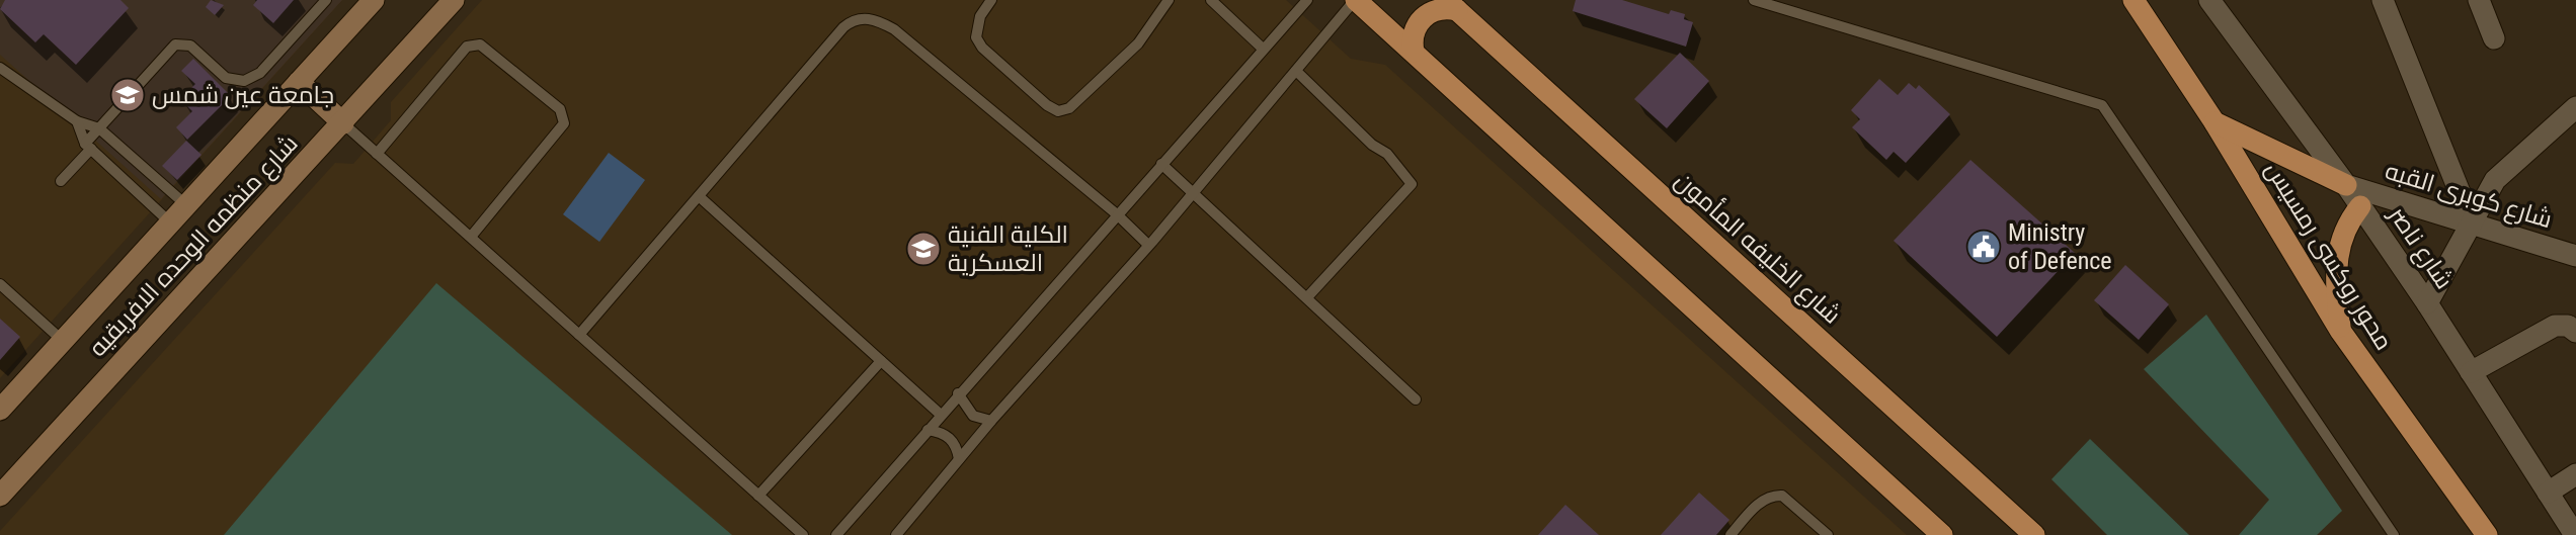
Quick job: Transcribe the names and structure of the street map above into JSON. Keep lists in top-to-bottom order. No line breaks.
{"streets":{"main road":["شارع الخليفه المأمون","محور روكسى رمسيس"],"street":["شارع كوبرى القبه","شارع منظمه الوحده الافريقيه","شارع ناصر"]},"crossings":[["شارع كوبرى القبه","شارع ناصر"]],"places":{"school or university":["جامعة عين شمس","الكلية الفنية العسكرية"],"public building":["Ministry of Defence"]}}
